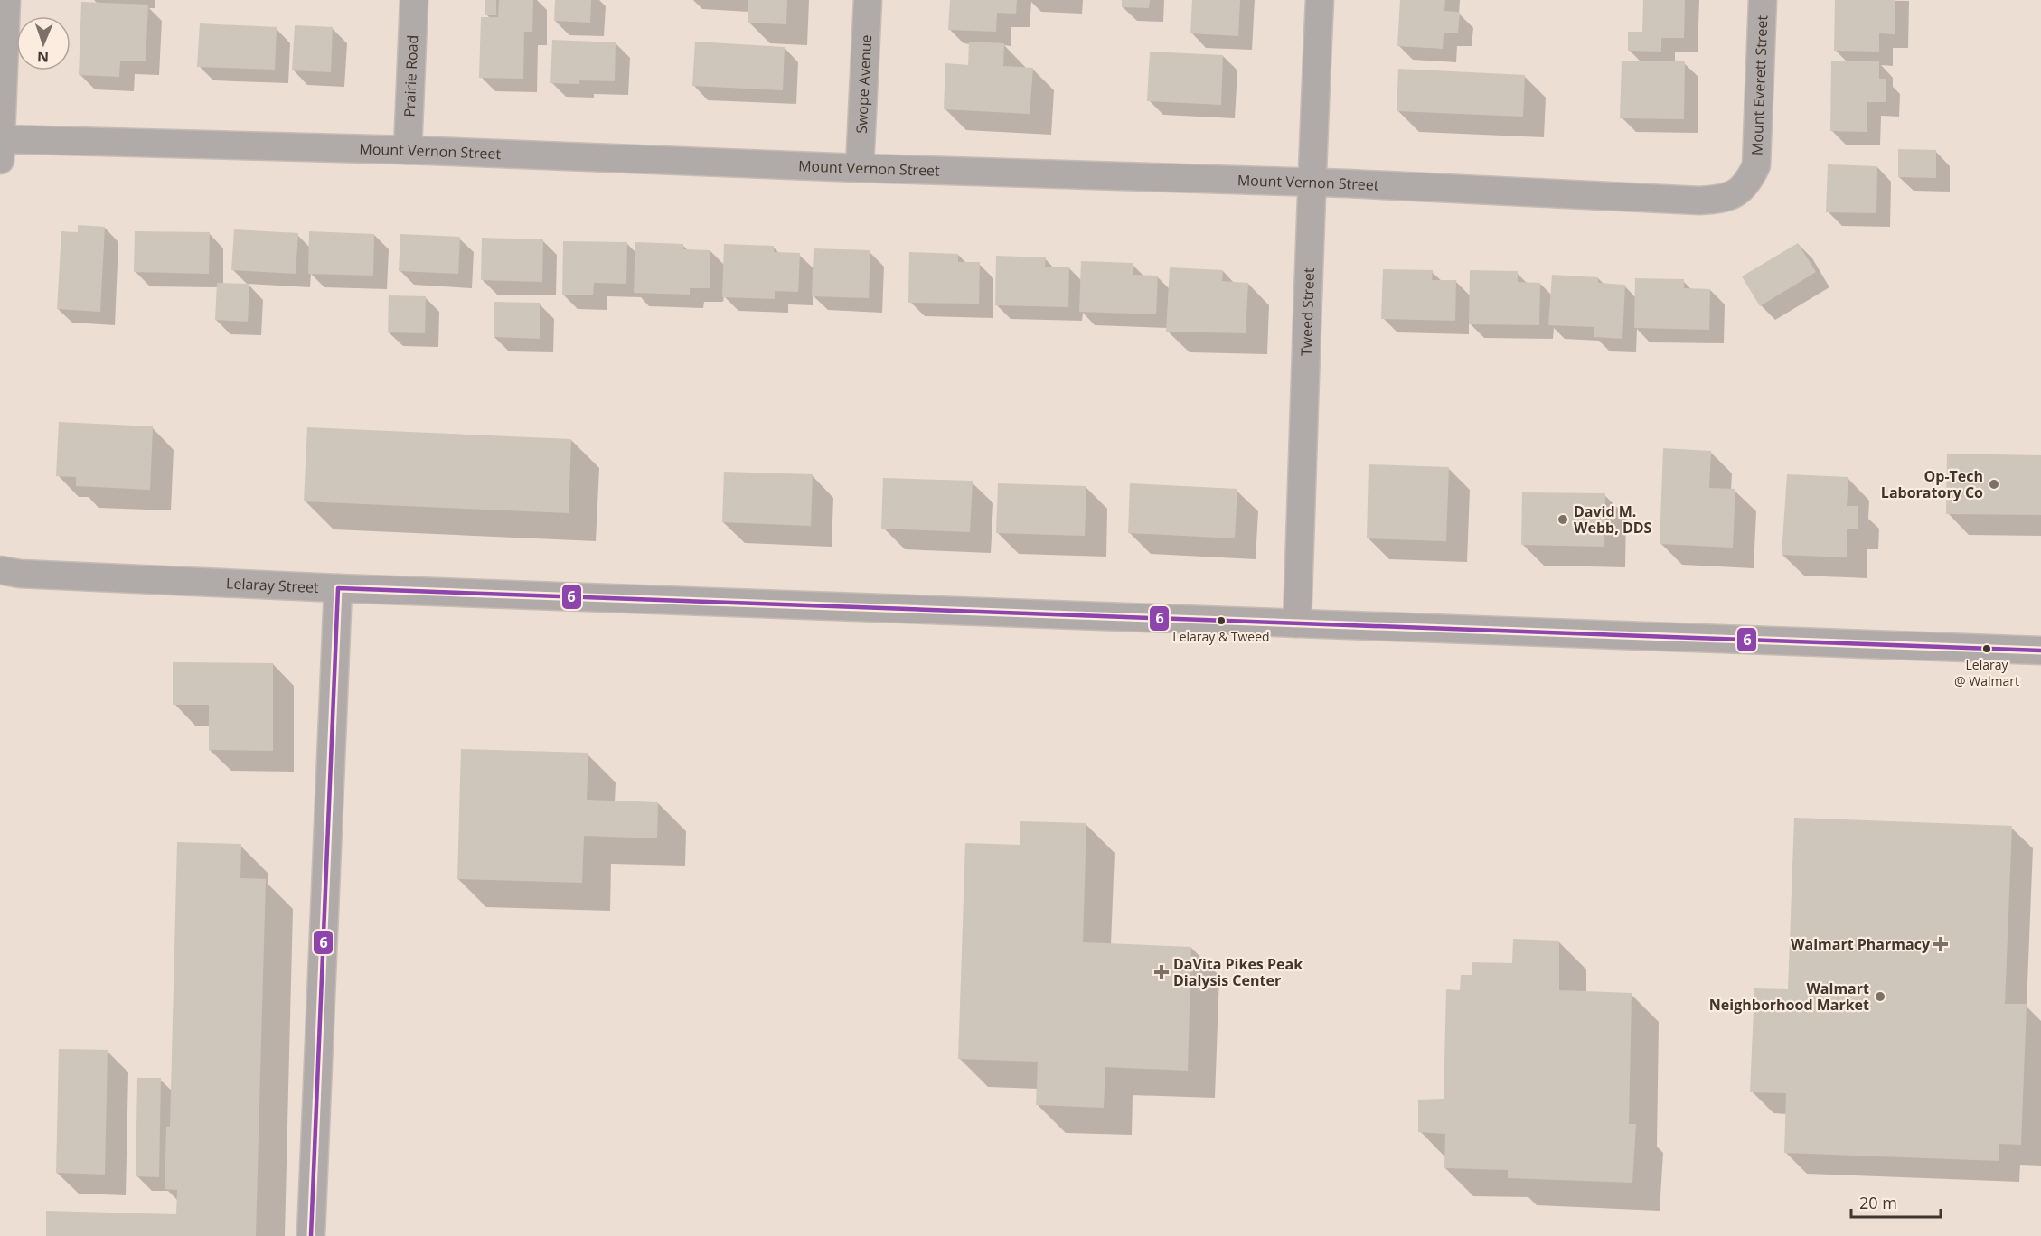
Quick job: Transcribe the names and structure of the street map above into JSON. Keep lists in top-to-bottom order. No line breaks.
{"streets":{"street":["Prairie Road","Swope Avenue","Mount Everett Street","Mount Vernon Street","Tweed Street","Lelaray Street"]},"crossings":[["Prairie Road","Mount Vernon Street"],["Swope Avenue","Mount Vernon Street"],["Mount Everett Street","Mount Vernon Street"],["Mount Vernon Street","Tweed Street"],["Tweed Street","Lelaray Street"]],"places":{"other":["Op-Tech Laboratory Co","David M. Webb, DDS","Lelaray & Tweed","Lelaray @ Walmart","Walmart Neighborhood Market"],"health":["Walmart Pharmacy","DaVita Pikes Peak Dialysis Center"]},"lines":["transit line 6"],"scale_bar":"20 m","north":"bottom"}
